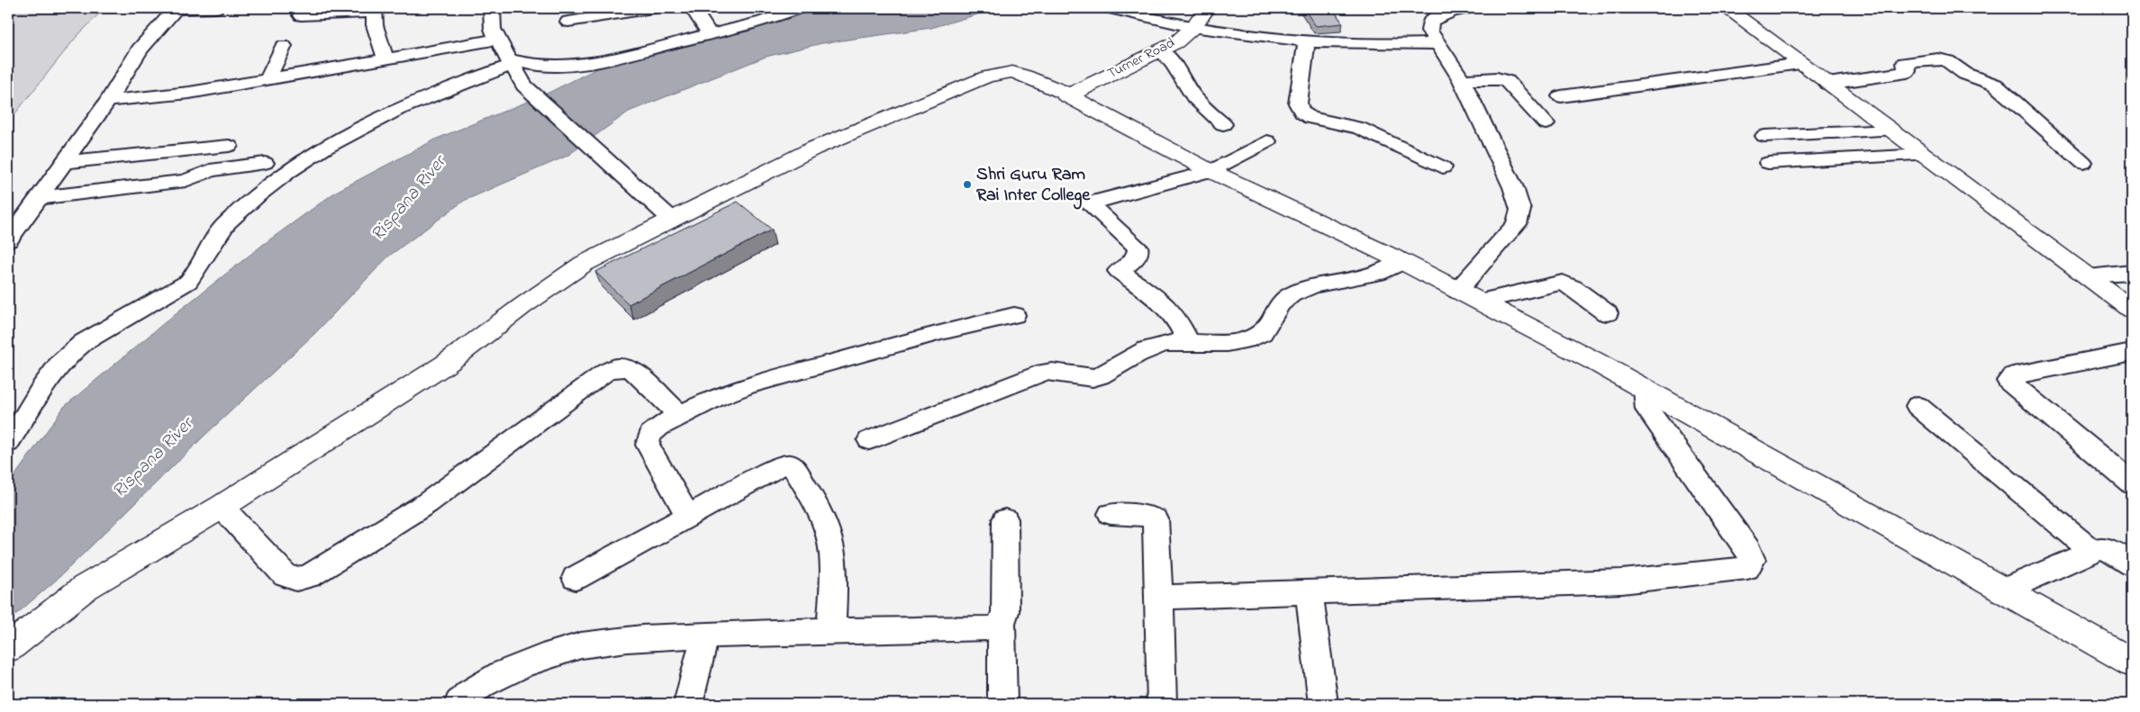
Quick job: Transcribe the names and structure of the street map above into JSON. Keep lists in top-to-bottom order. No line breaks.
{"streets":{"street":["Turner Road"]},"water":["Rispana River"],"places":["Shri Guru Ram Rai Inter College"]}
